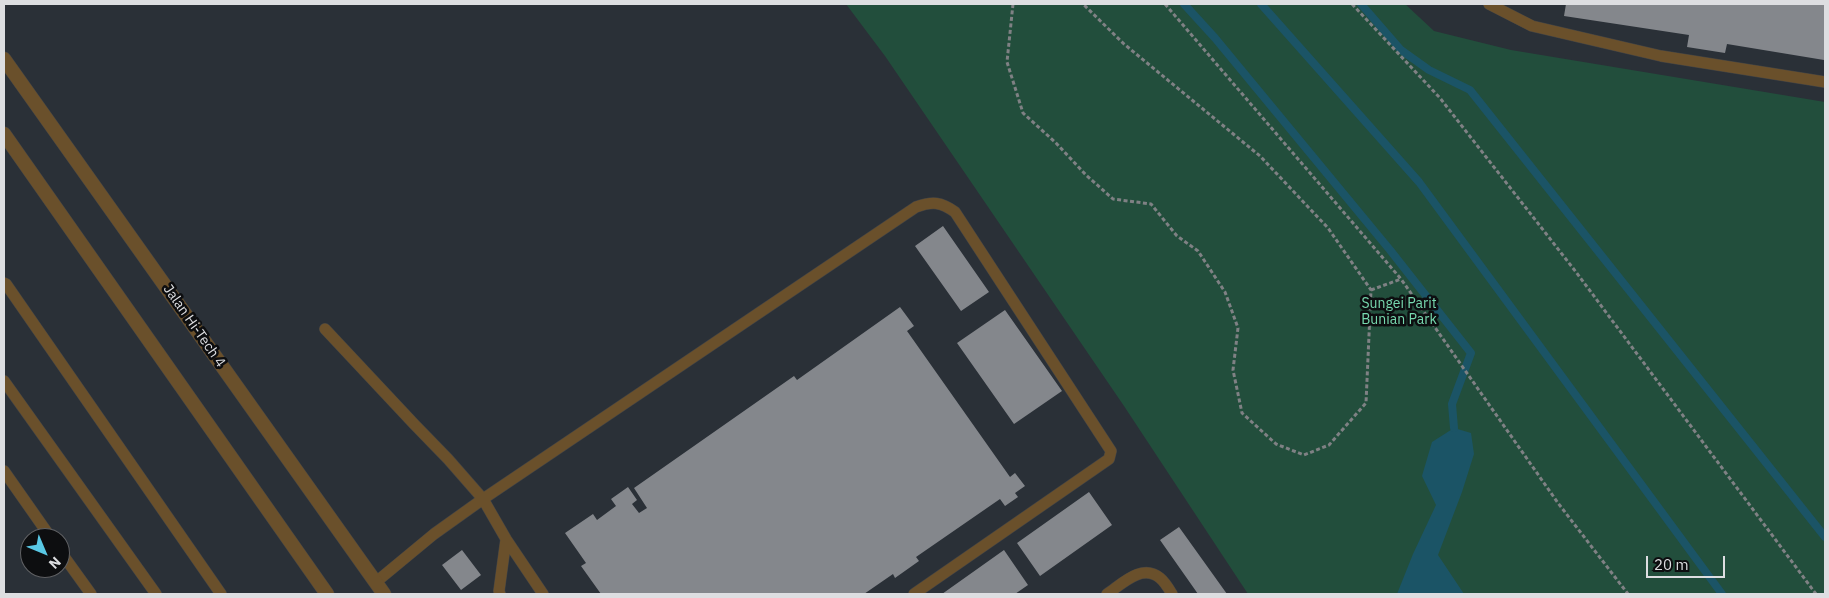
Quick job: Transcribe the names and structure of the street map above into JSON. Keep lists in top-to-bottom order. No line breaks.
{"streets":{"street":["Jalan Hi-Tech 4"]},"parks":["Sungei Parit Bunian Park"],"scale_bar":"20 m","north":"bottom right"}
